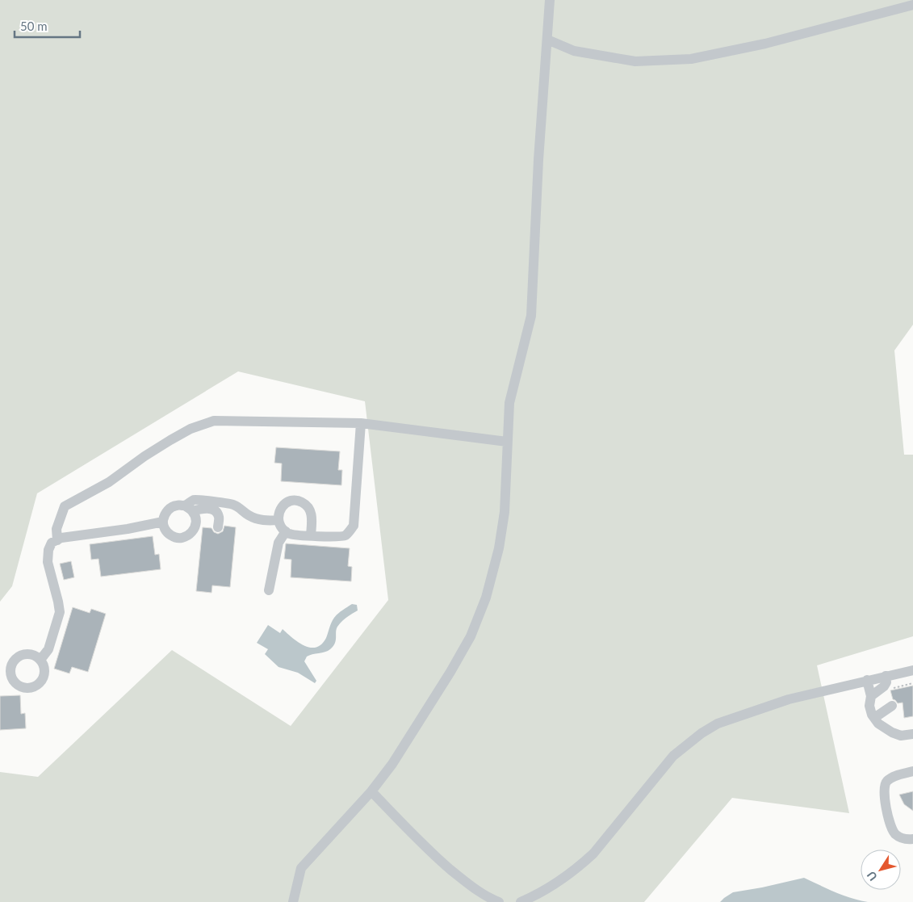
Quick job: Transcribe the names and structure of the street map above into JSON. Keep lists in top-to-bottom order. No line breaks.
{"scale_bar":"50 m","north":"bottom left"}
